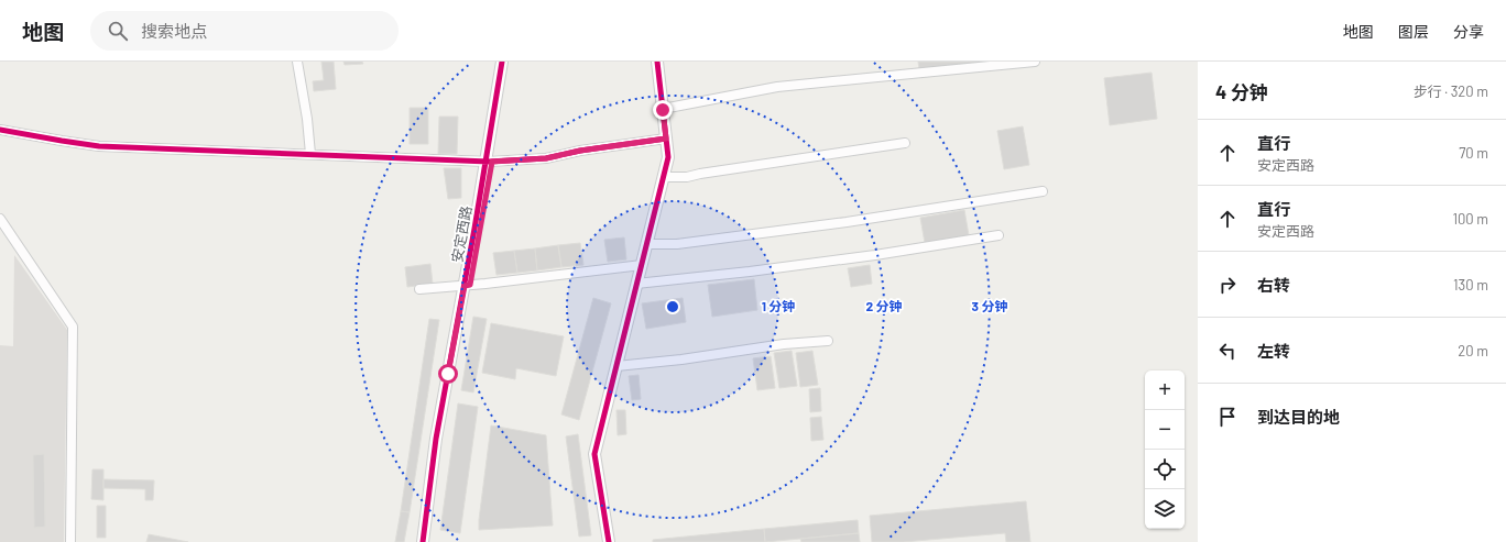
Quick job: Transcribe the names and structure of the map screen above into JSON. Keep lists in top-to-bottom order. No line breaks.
{"streets":{"street":["安定西路"]},"page":{"header":"地图","search":"搜索地点","nav":["地图","图层","分享"],"heading":["4 分钟","步行 · 320 m"],"list":[["直行","安定西路","70 m"],["直行","安定西路","100 m"],["右转","130 m"],["左转","20 m"],"到达目的地"],"map_buttons":["+","−"]},"rings":["1 分钟","2 分钟","3 分钟"]}
